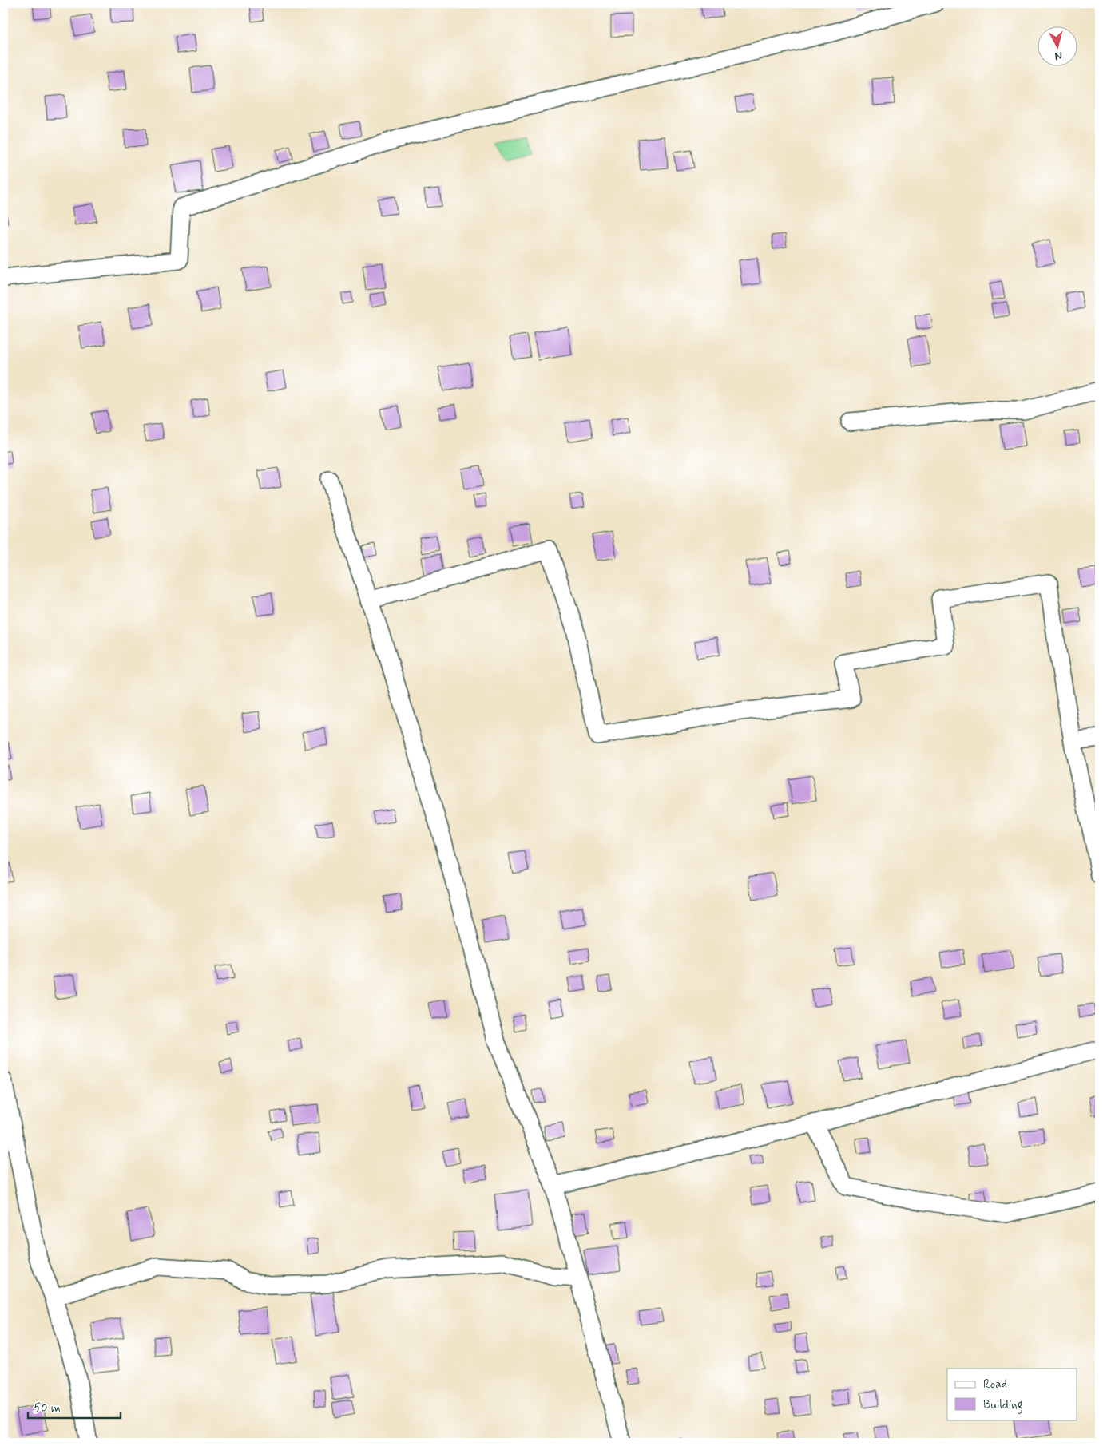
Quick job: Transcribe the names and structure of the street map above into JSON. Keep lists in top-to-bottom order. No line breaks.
{"legend":["Road","Building"],"scale_bar":"50 m","north":"bottom"}
